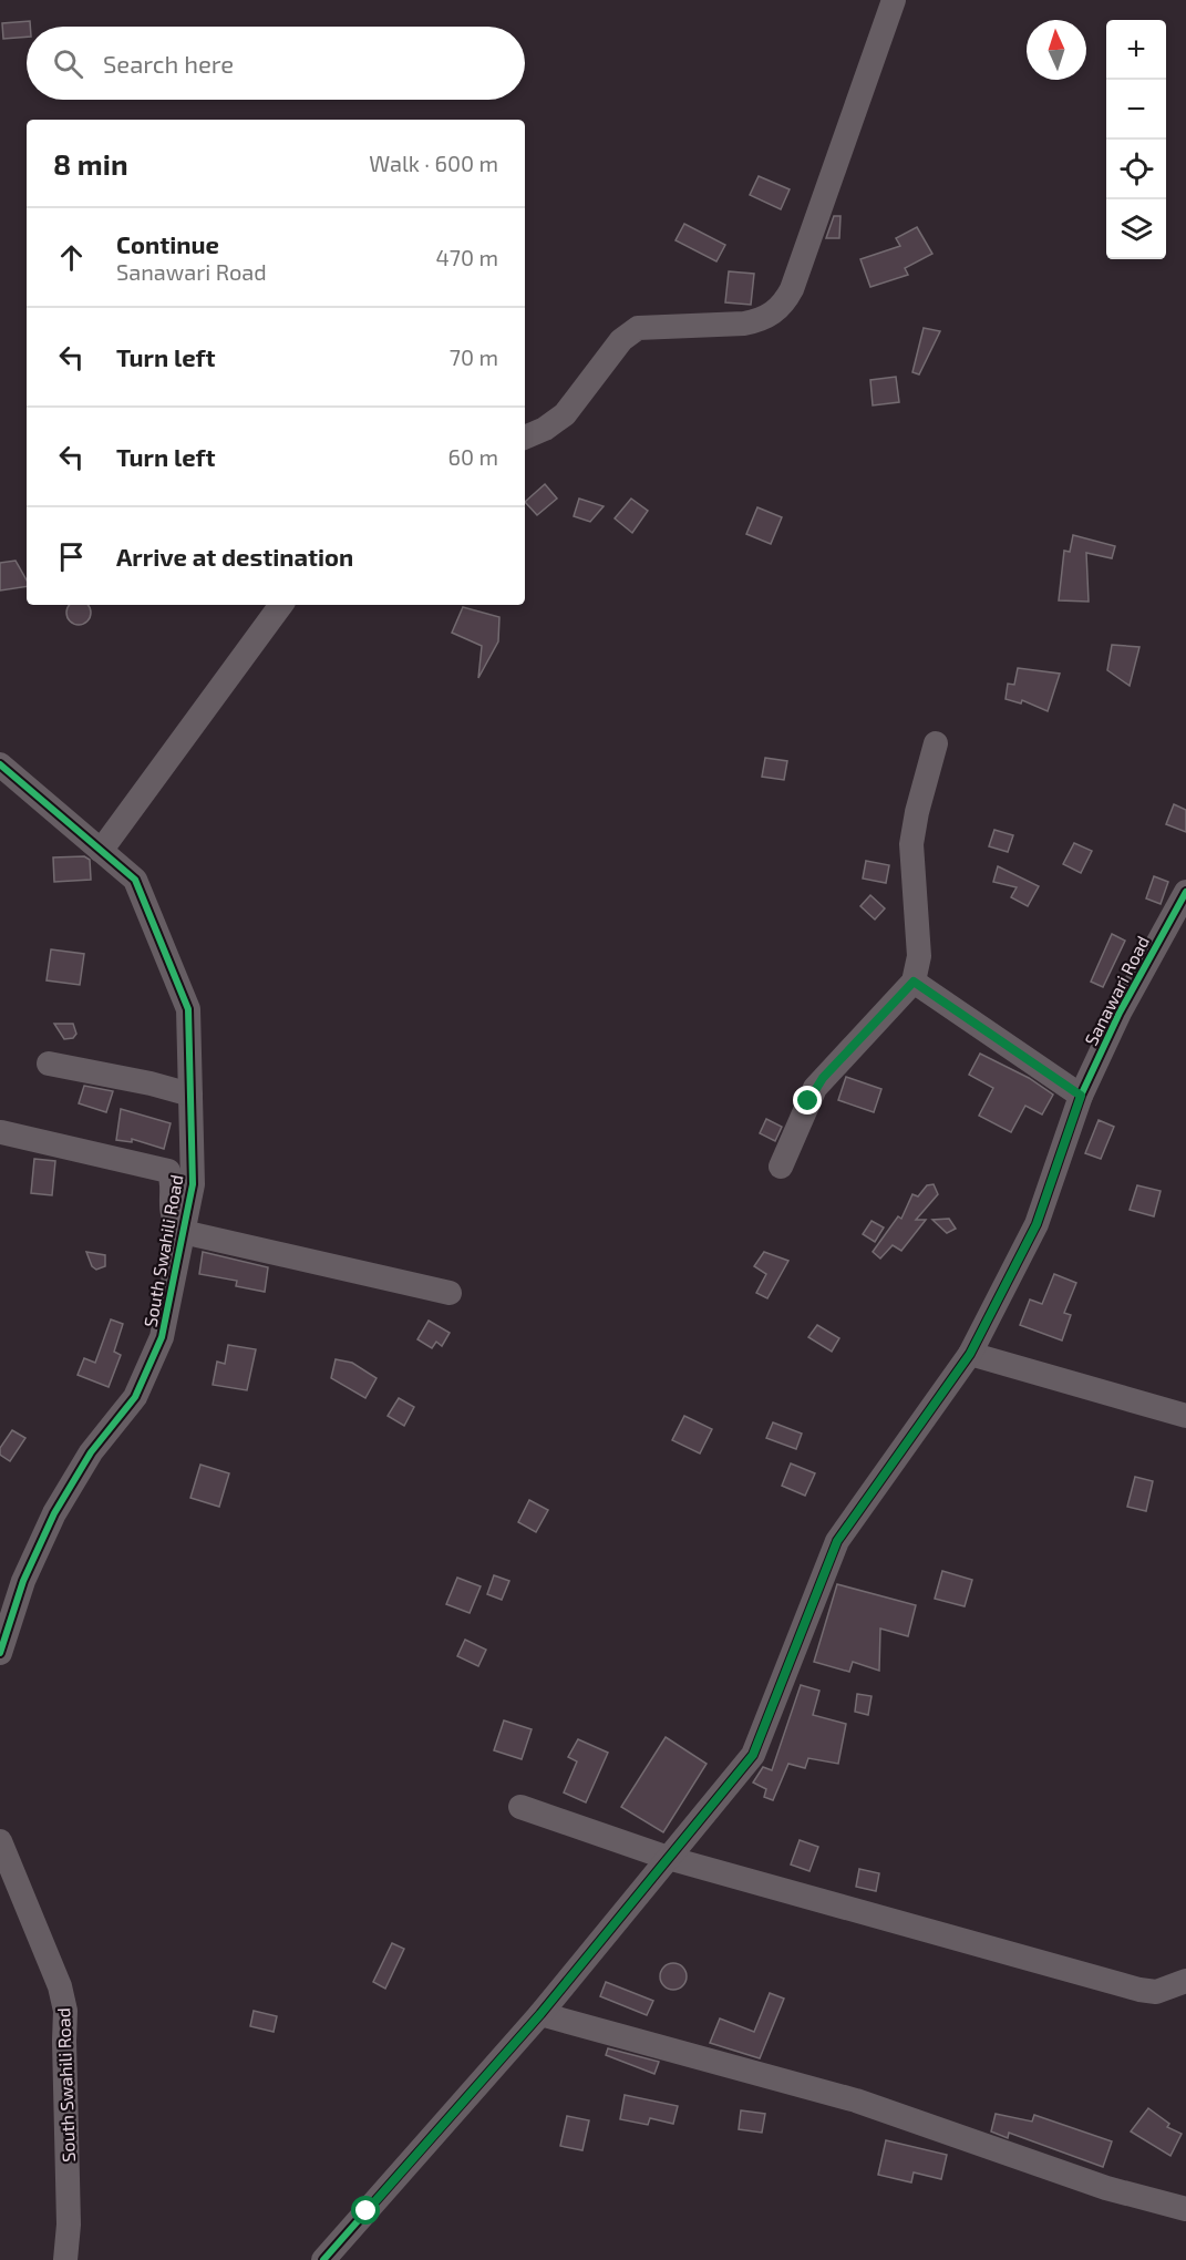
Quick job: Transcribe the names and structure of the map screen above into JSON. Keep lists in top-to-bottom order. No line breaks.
{"streets":{"street":["Sanawari Road","South Swahili Road"]},"north":"top","page":{"map_buttons":["+","−"],"search":"Search here","heading":["8 min","Walk · 600 m"],"list":[["Continue","Sanawari Road","470 m"],["Turn left","70 m"],["Turn left","60 m"],"Arrive at destination"]}}
